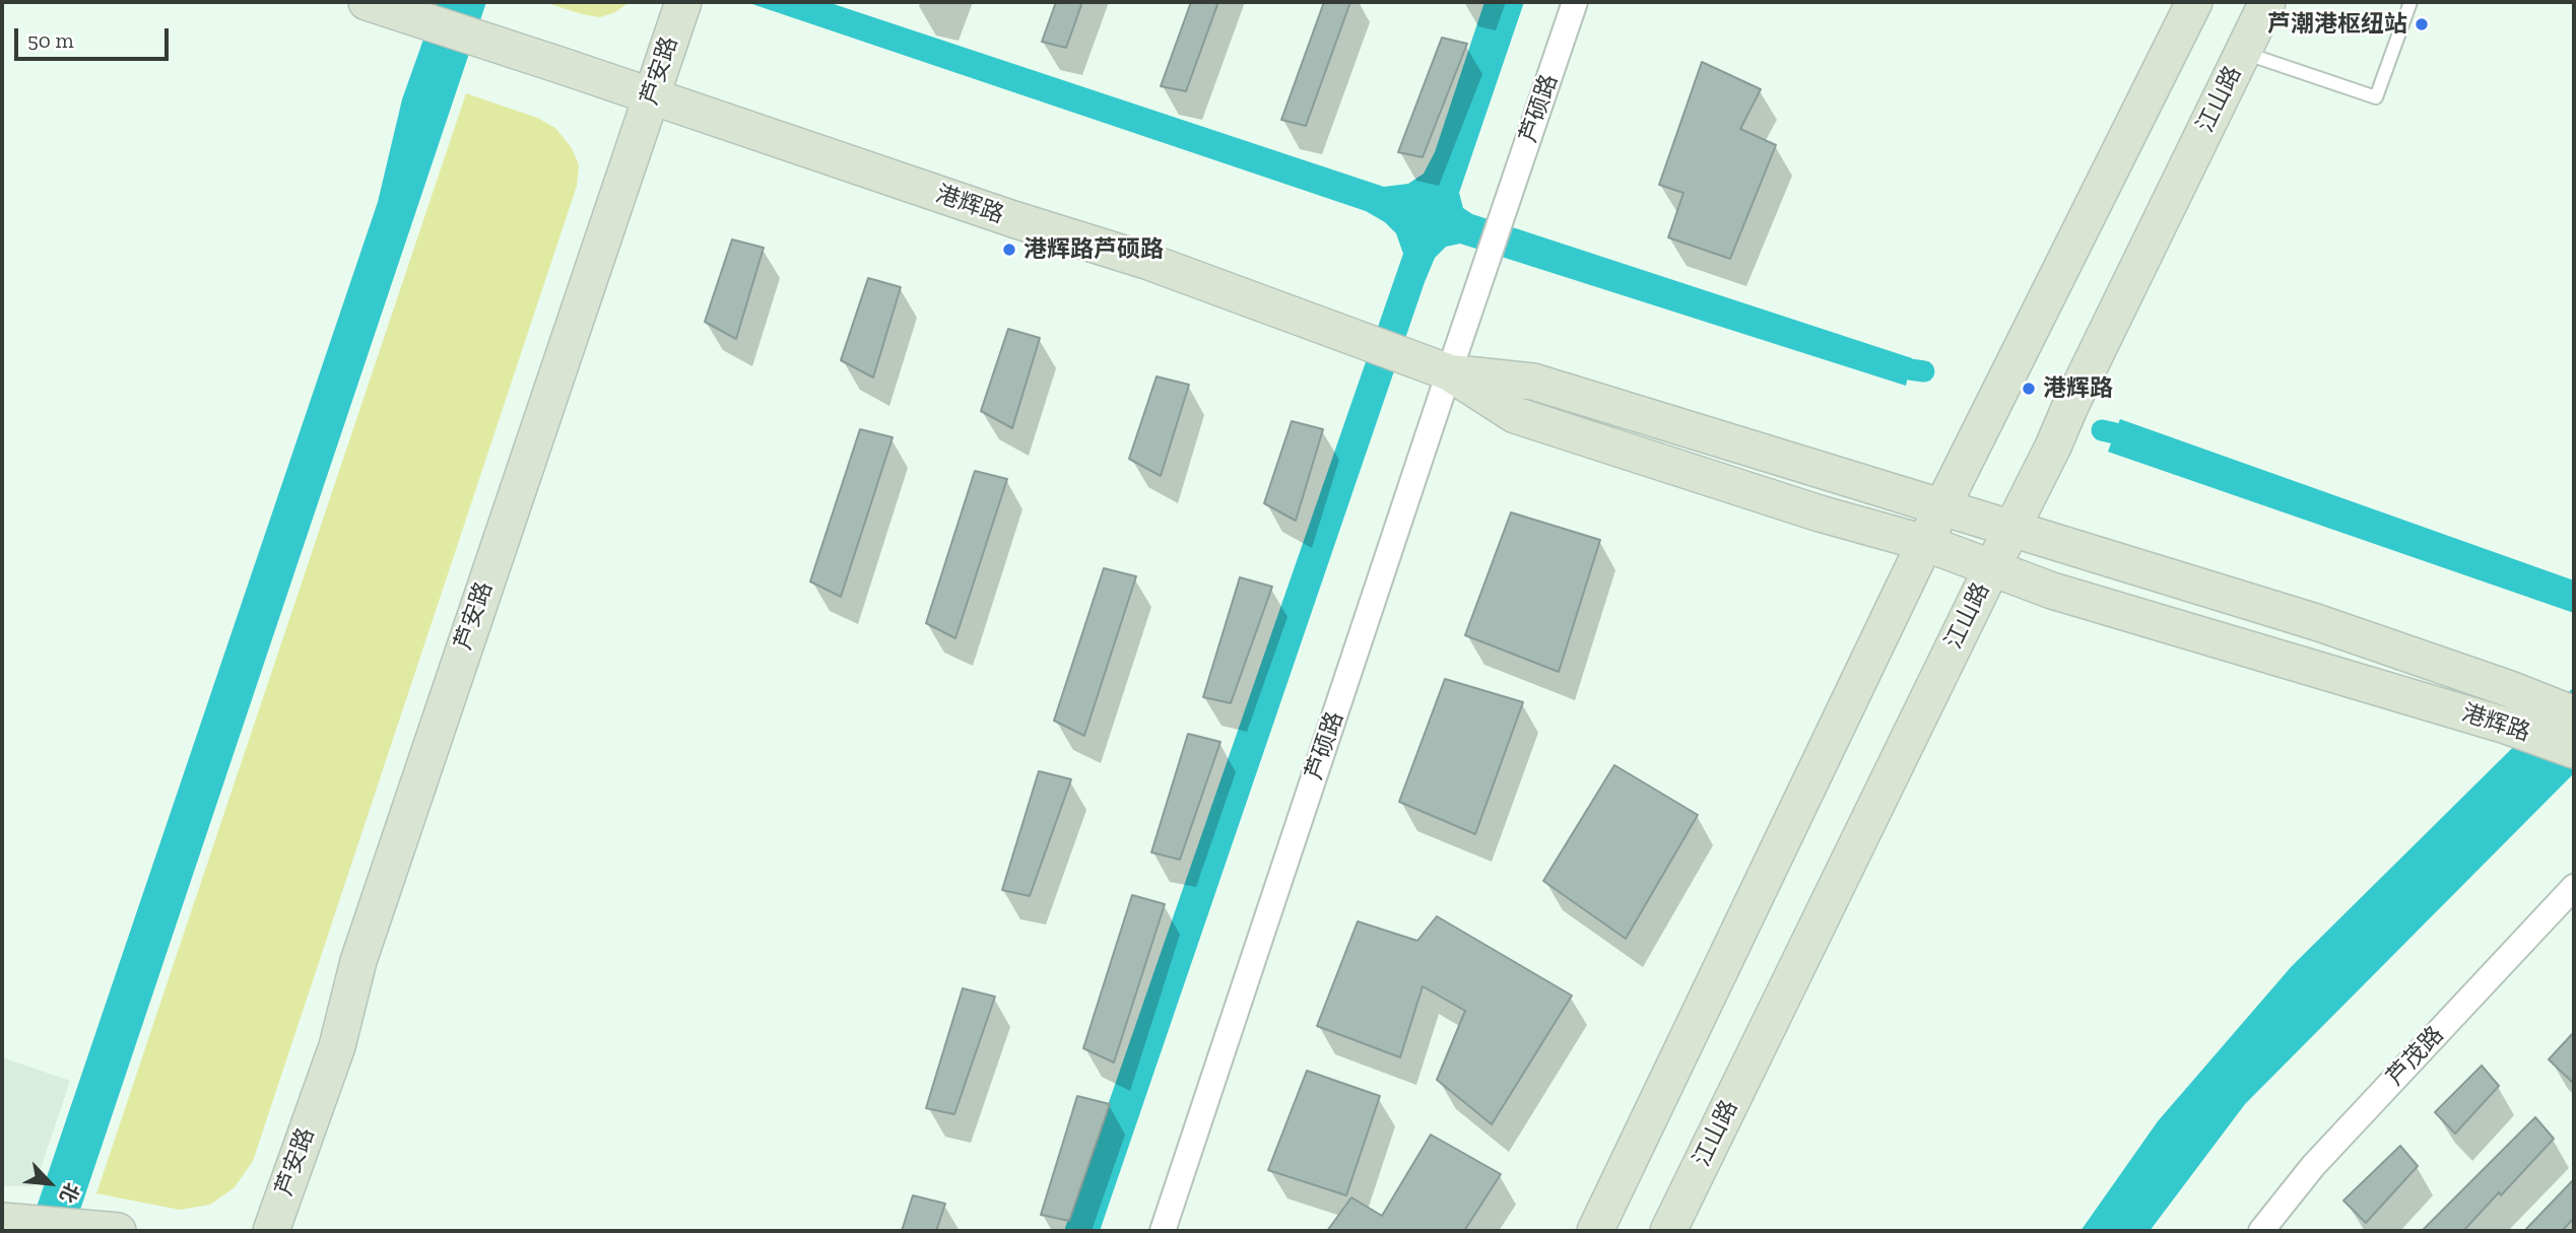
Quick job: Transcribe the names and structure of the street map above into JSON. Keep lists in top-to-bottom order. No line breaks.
{"streets":{"main road":["芦安路","江山路","港辉路"],"street":["芦硕路","芦茂路"]},"crossings":[["芦安路","港辉路"],["江山路","港辉路"],["芦硕路","港辉路"]],"places":["芦潮港枢纽站","港辉路芦硕路","港辉路"],"scale_bar":"50 m","north":"bottom right"}
